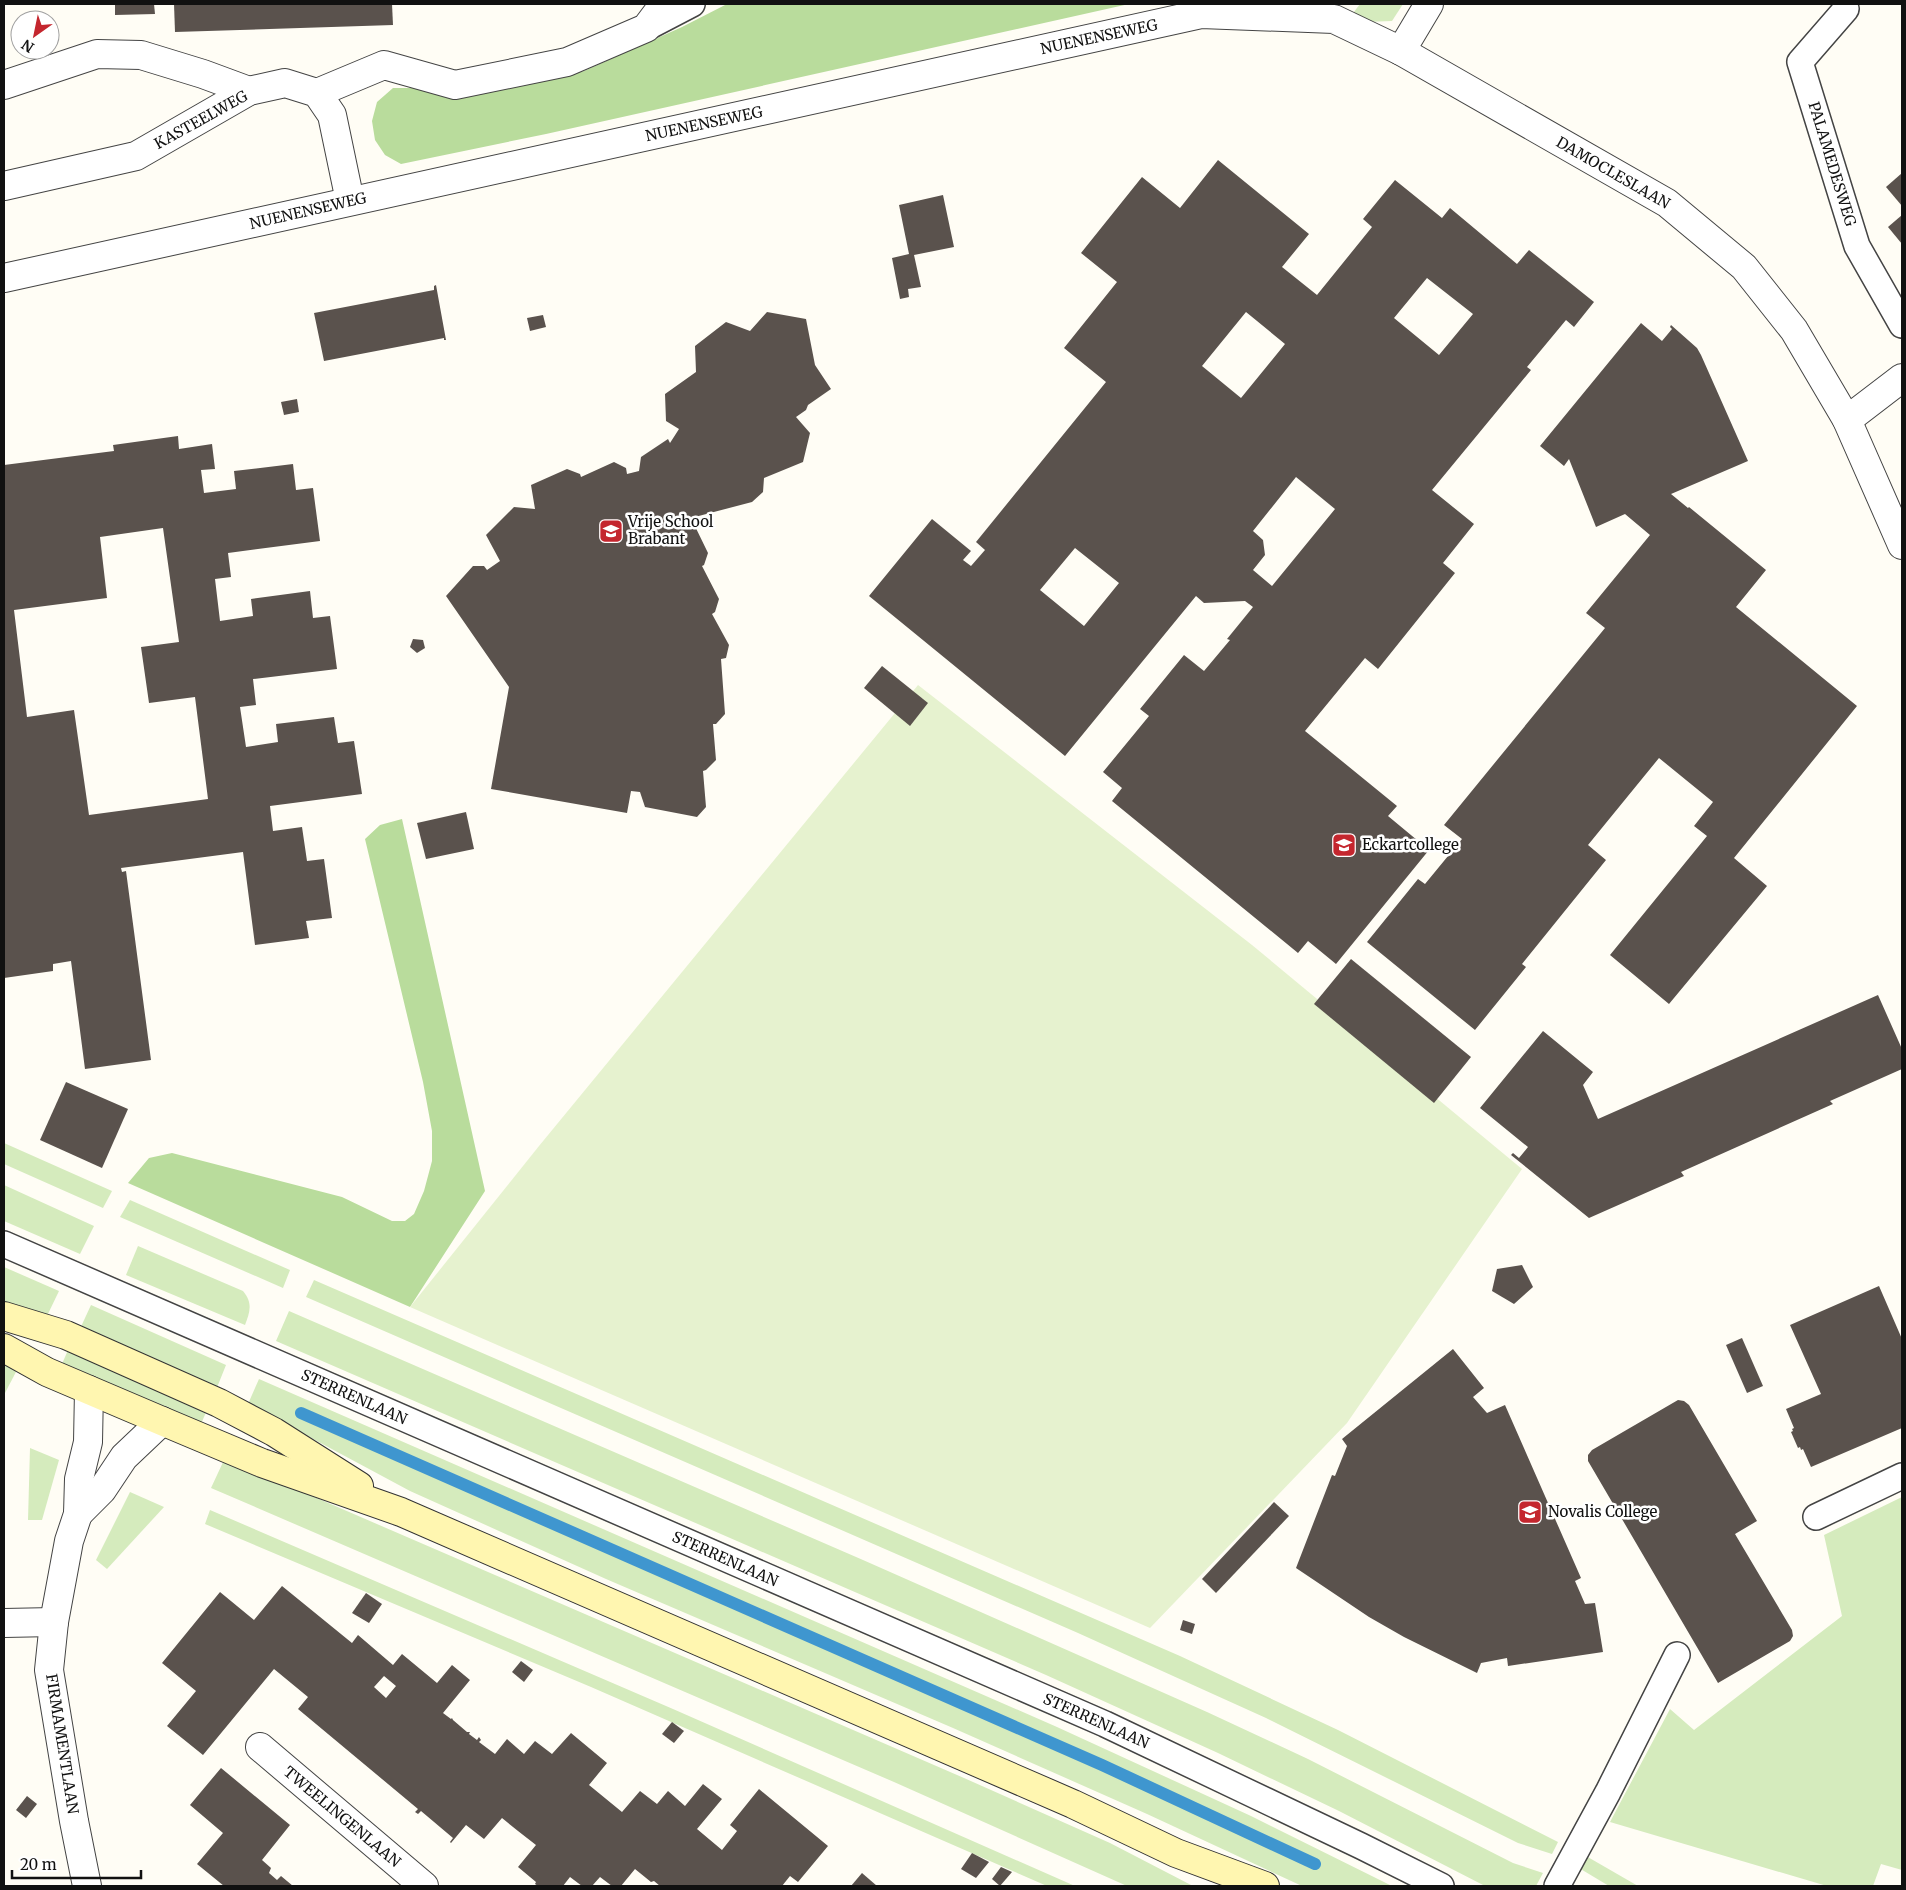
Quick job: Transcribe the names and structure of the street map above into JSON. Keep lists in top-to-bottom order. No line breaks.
{"streets":{"street":["NUENENSEWEG","KASTEELWEG","DAMOCLESLAAN","FIRMAMENTLAAN","TWEELINGENLAAN"],"lane":["PALAMEDESWEG","STERRENLAAN"]},"crossings":[["NUENENSEWEG","DAMOCLESLAAN"]],"places":{"school or university":["Vrije School Brabant","Eckartcollege","Novalis College"]},"scale_bar":"20 m","north":"bottom left"}
